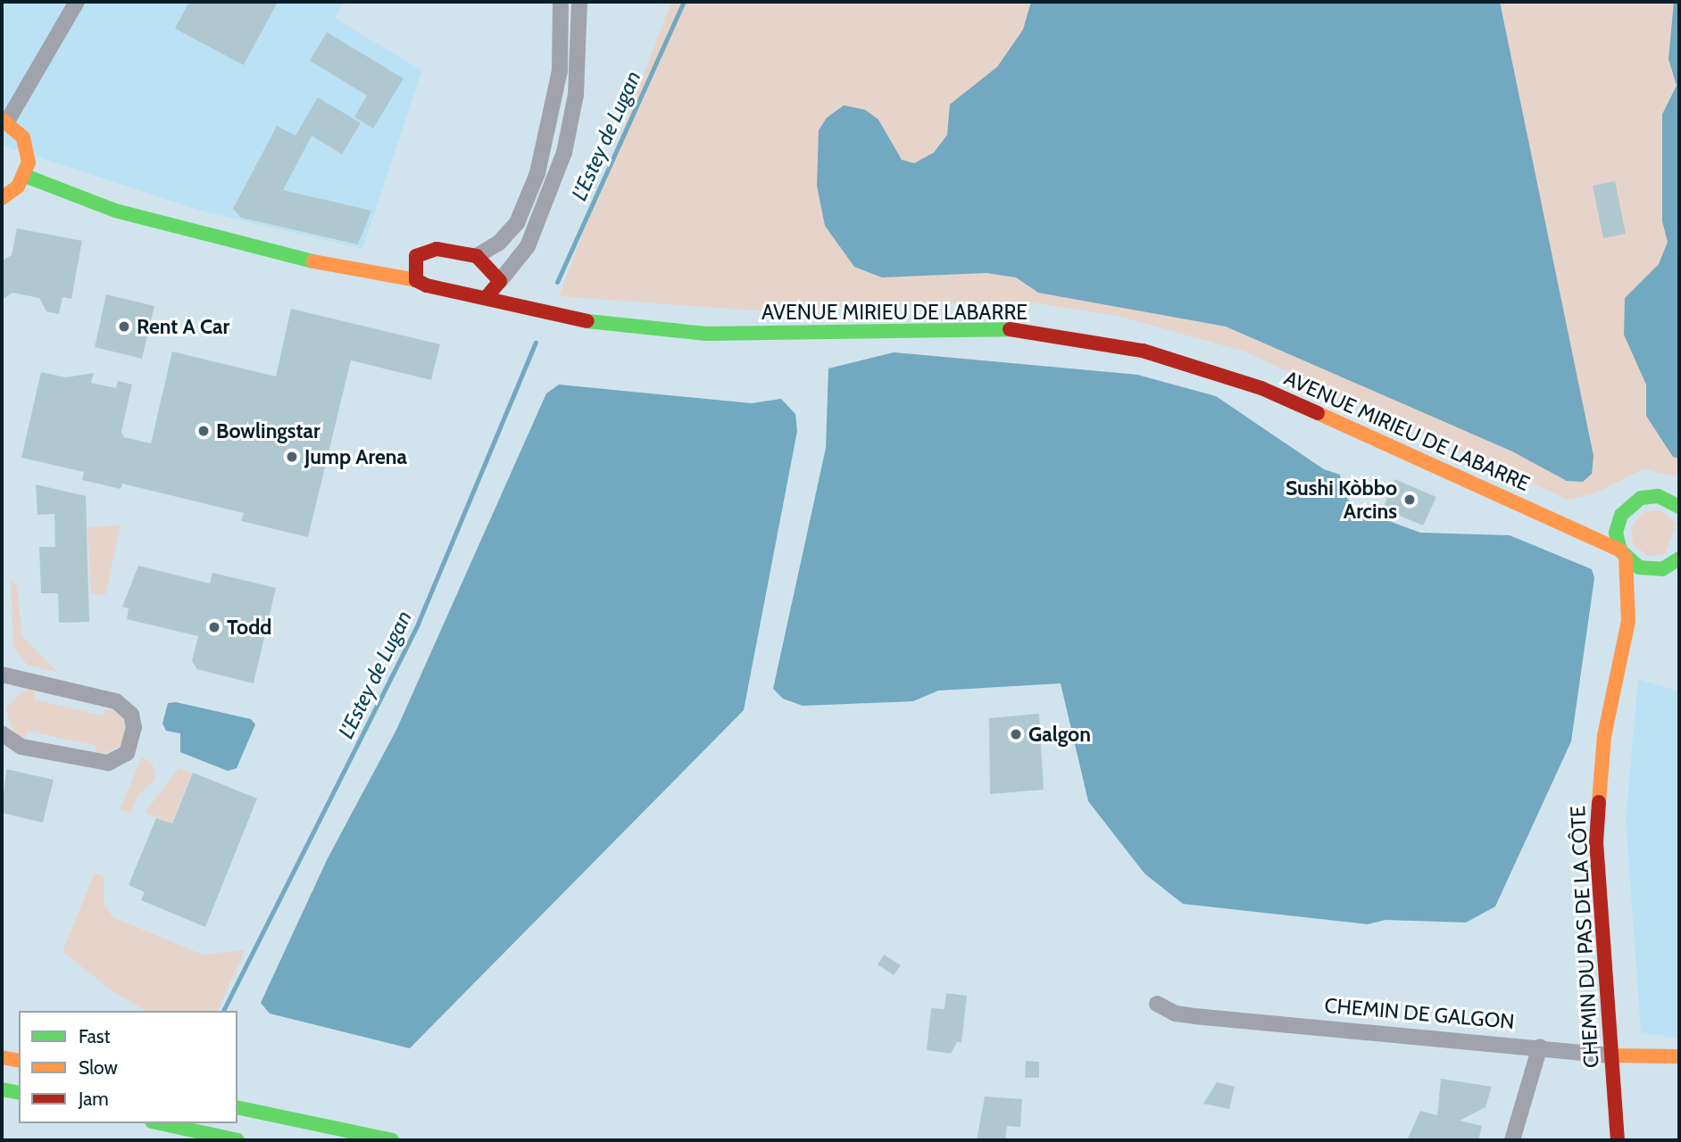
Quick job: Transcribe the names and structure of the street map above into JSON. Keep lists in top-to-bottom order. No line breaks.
{"streets":{"main road":["AVENUE MIRIEU DE LABARRE","CHEMIN DU PAS DE LA CÔTE","CHEMIN DE GALGON"]},"crossings":[["AVENUE MIRIEU DE LABARRE","CHEMIN DU PAS DE LA CÔTE"],["CHEMIN DU PAS DE LA CÔTE","CHEMIN DE GALGON"]],"water":["L'Estey de Lugan"],"places":["Rent A Car","Bowlingstar","Jump Arena","Sushi Kòbbo Arcins","Todd","Galgon"],"legend":["Fast","Slow","Jam"]}
